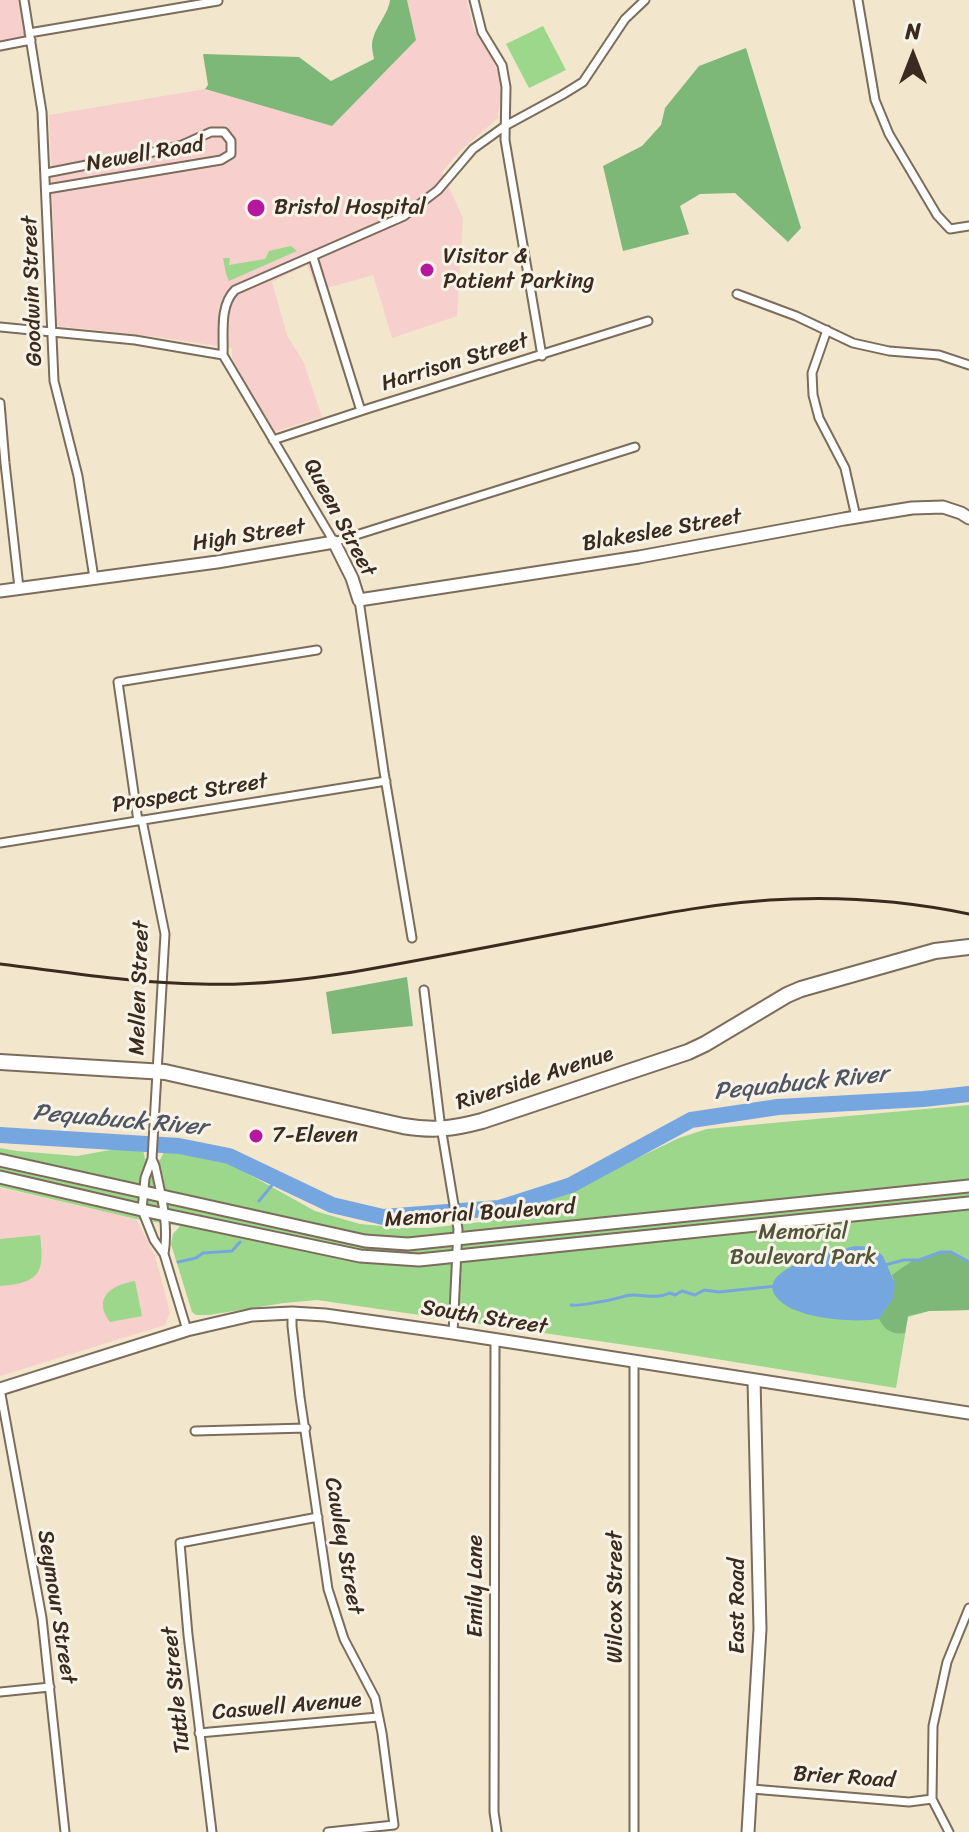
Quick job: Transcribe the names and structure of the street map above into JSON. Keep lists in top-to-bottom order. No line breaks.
{"streets":{"highway":["Riverside Avenue"],"main road":["Queen Street","Blakeslee Street","High Street","Memorial Boulevard","South Street","East Road"],"street":["Newell Road","Goodwin Street","Harrison Street","Prospect Street","Mellen Street","Cawley Street","Emily Lane","Wilcox Street","Seymour Street","Tuttle Street","Caswell Avenue","Brier Road"]},"crossings":[["Newell Road","Goodwin Street"],["Goodwin Street","High Street"],["Harrison Street","Queen Street"],["Queen Street","Blakeslee Street"],["Queen Street","High Street"],["Queen Street","Prospect Street"],["Prospect Street","Mellen Street"],["Mellen Street","Riverside Avenue"],["Mellen Street","Memorial Boulevard"],["Mellen Street","South Street"],["South Street","Cawley Street"],["South Street","Emily Lane"],["South Street","Wilcox Street"],["South Street","East Road"],["South Street","Seymour Street"],["Cawley Street","Tuttle Street"],["Cawley Street","Caswell Avenue"],["East Road","Brier Road"],["Tuttle Street","Caswell Avenue"]],"water":["Pequabuck River"],"parks":["Memorial Boulevard Park"],"places":["Bristol Hospital","Visitor & Patient Parking","7-Eleven"],"north":"top"}
